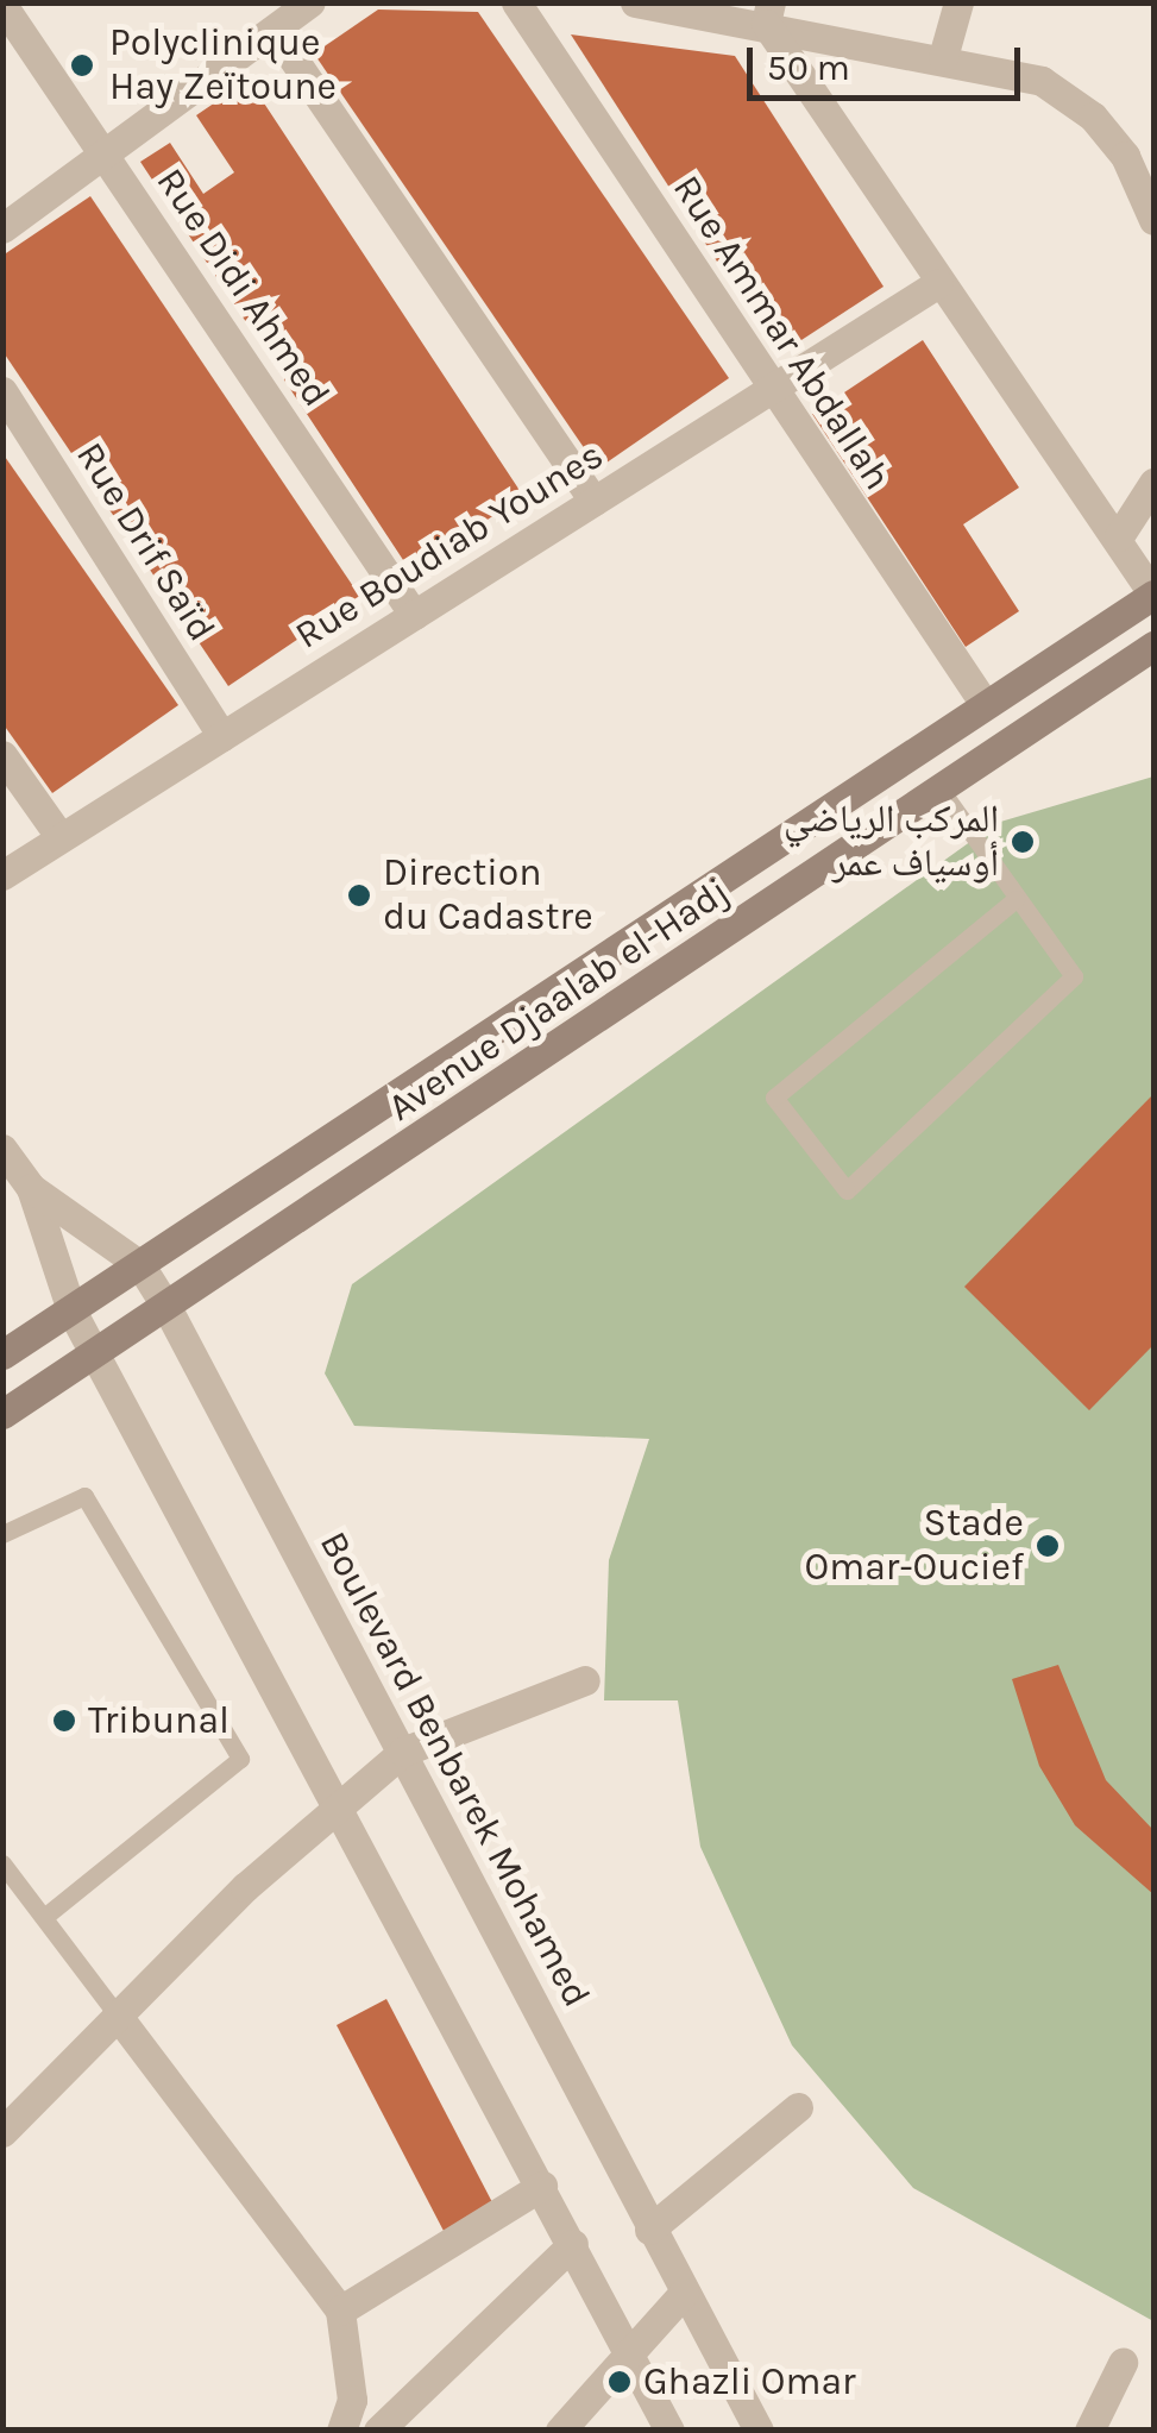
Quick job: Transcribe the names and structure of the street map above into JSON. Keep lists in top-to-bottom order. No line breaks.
{"streets":{"main road":["Avenue Djaalab el-Hadj"],"street":["Rue Didi Ahmed","Rue Ammar Abdallah","Rue Drif Saïd","Rue Boudiab Younes","Boulevard Benbarek Mohamed"]},"crossings":[["Rue Didi Ahmed","Rue Boudiab Younes"],["Rue Ammar Abdallah","Rue Boudiab Younes"],["Rue Ammar Abdallah","Avenue Djaalab el-Hadj"],["Rue Drif Saïd","Rue Boudiab Younes"],["Avenue Djaalab el-Hadj","Boulevard Benbarek Mohamed"]],"places":["Polyclinique Hay Zeïtoune","المركب الرياضي أوسياف عمر","Direction du Cadastre","Stade Omar-Oucief","Tribunal","Ghazli Omar"],"scale_bar":"50 m"}
